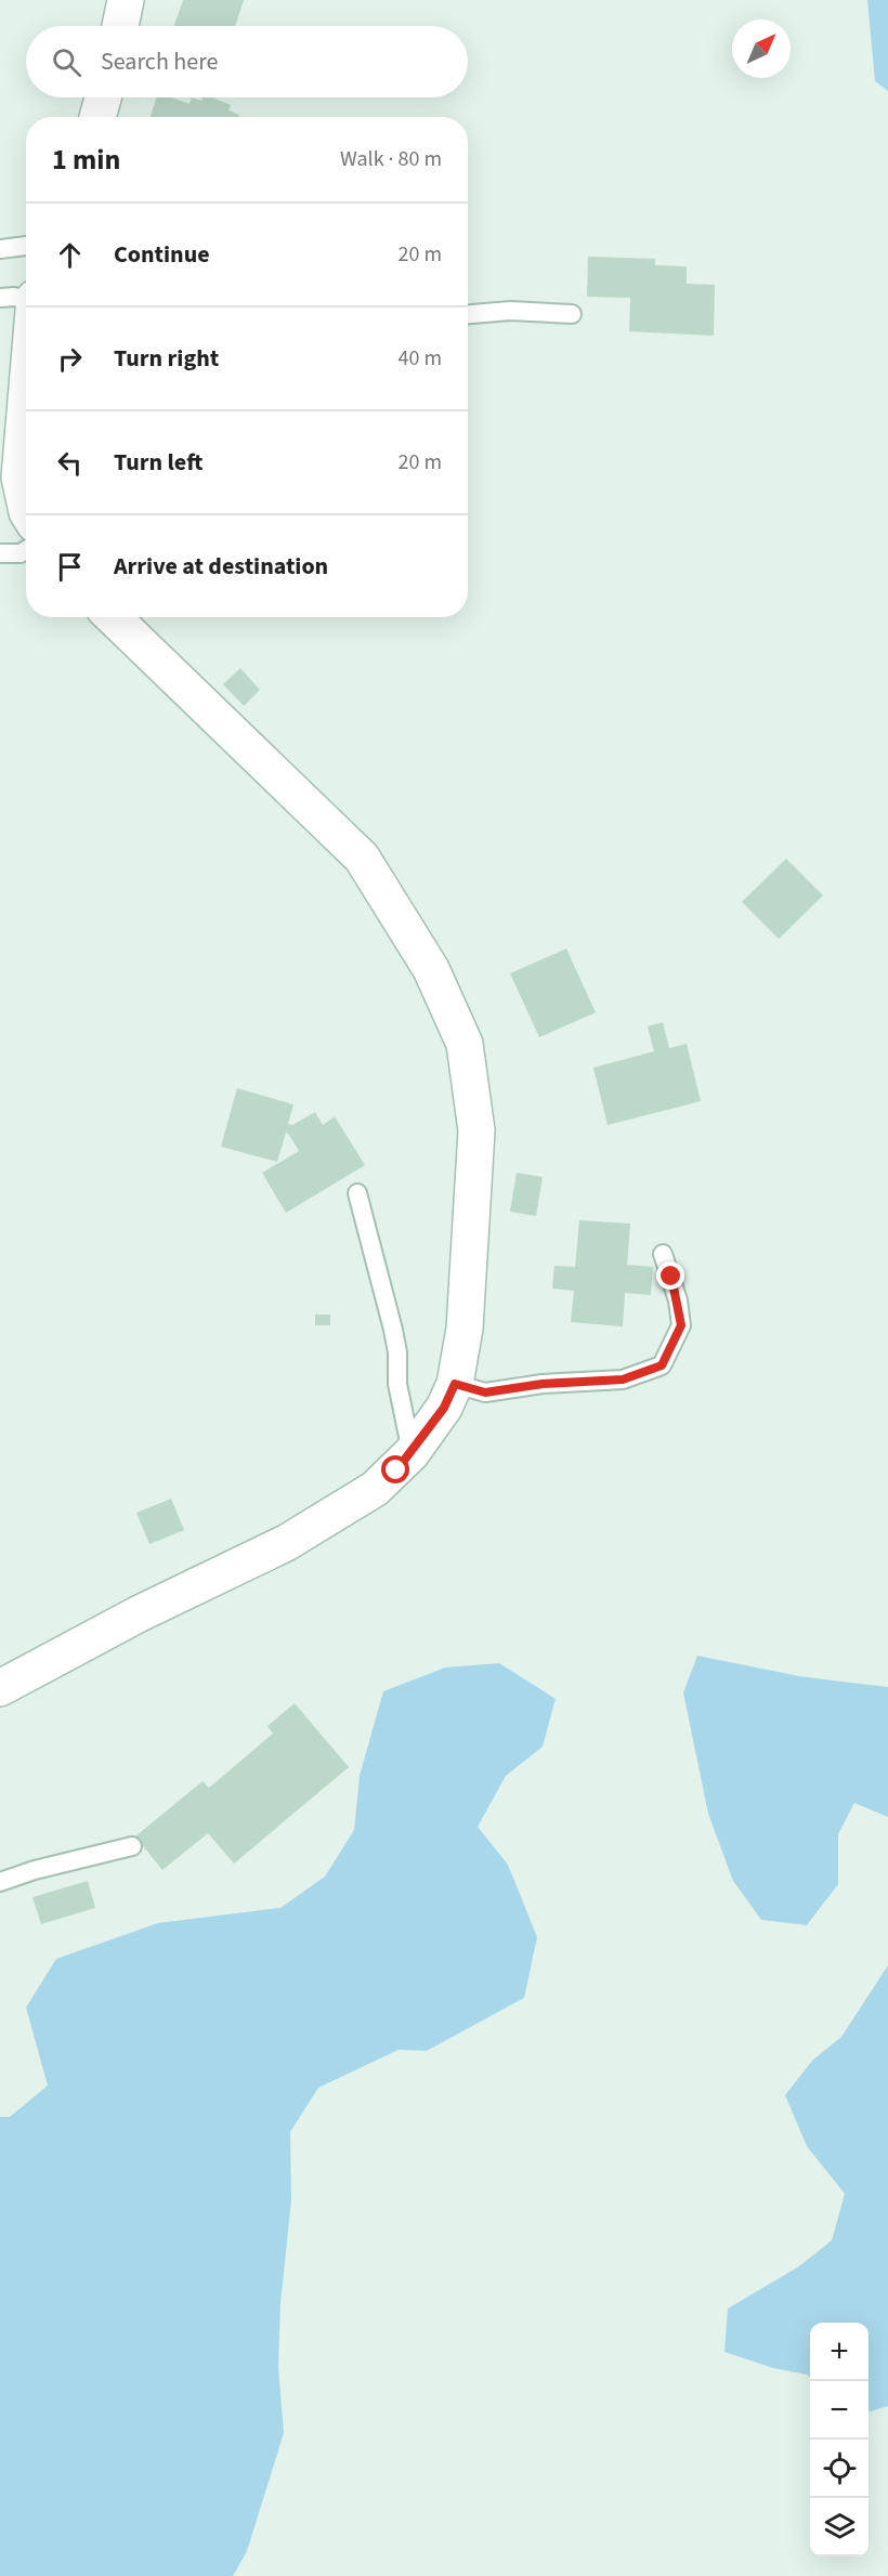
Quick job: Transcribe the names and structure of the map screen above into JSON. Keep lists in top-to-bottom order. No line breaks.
{"north":"top right","page":{"search":"Search here","heading":["1 min","Walk · 80 m"],"list":[["Continue","20 m"],["Turn right","40 m"],["Turn left","20 m"],"Arrive at destination"],"map_buttons":["+","−"]}}
